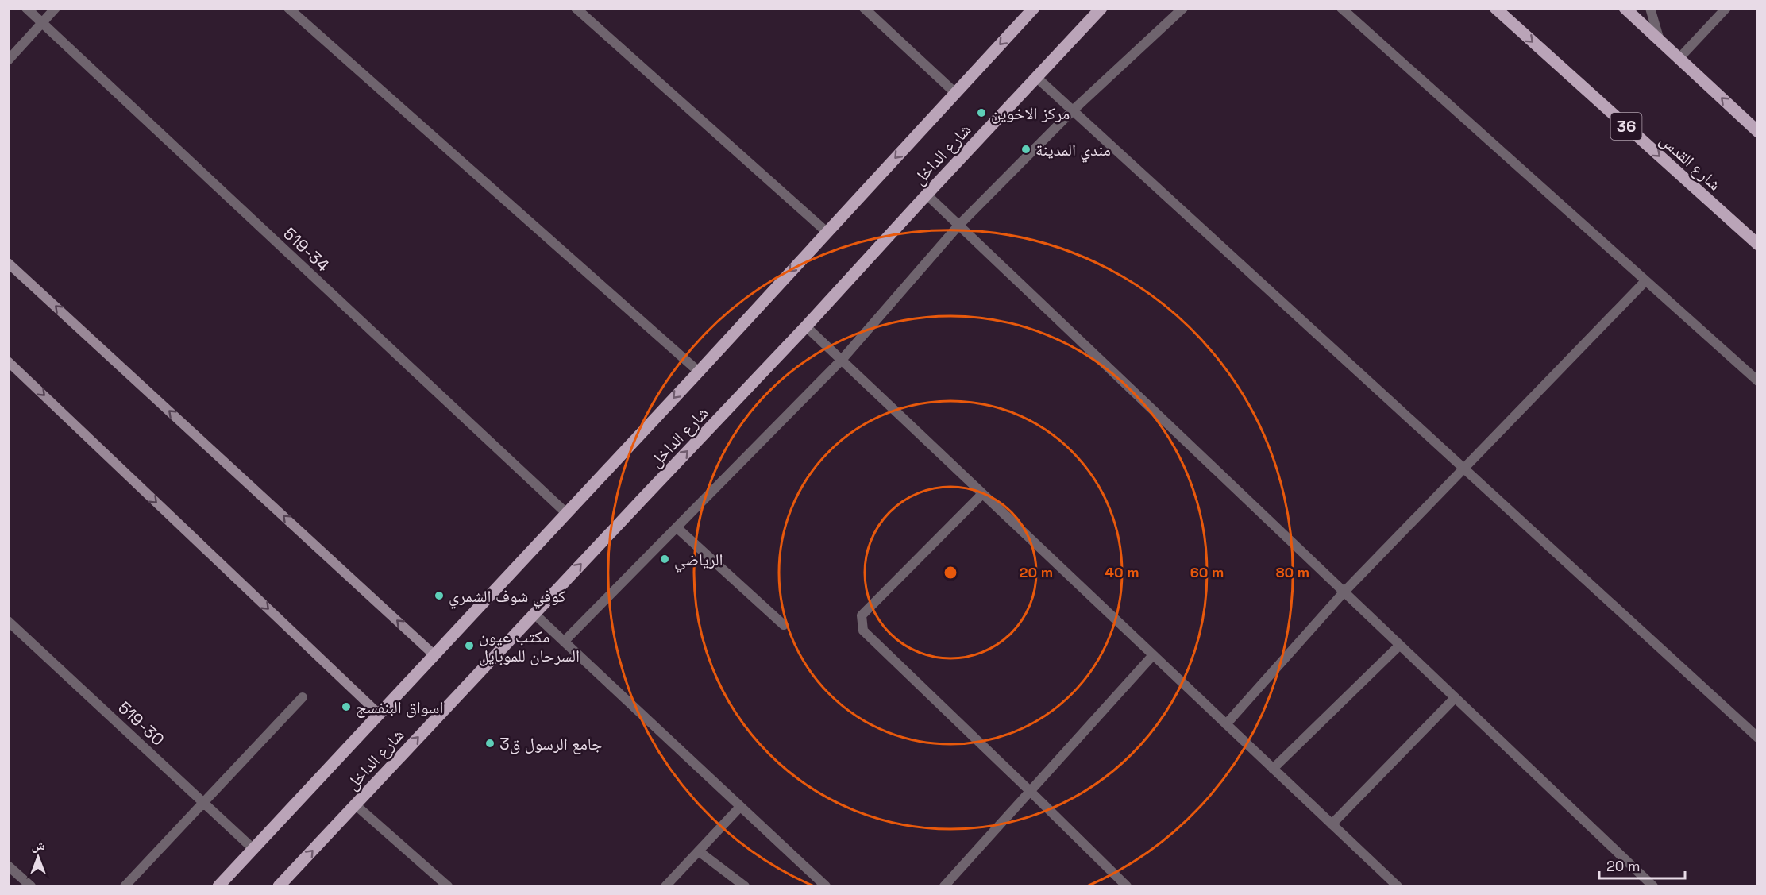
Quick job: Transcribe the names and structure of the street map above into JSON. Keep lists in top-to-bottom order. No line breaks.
{"streets":{"main road":["36","شارع الداخل","شارع القدس"],"street":["519-34","519-30"]},"crossings":[["شارع الداخل","519-34"],["شارع الداخل","519-30"]],"places":["مركز الاخوين","مندي المدينة","الرياضي","كوفي شوف الشمري","مكتب عيون السرحان للموبايل","اسواق البنفسج","جامع الرسول ق3"],"scale_bar":"20 m","north":"top","rings":["20 m","40 m","60 m","80 m"]}
